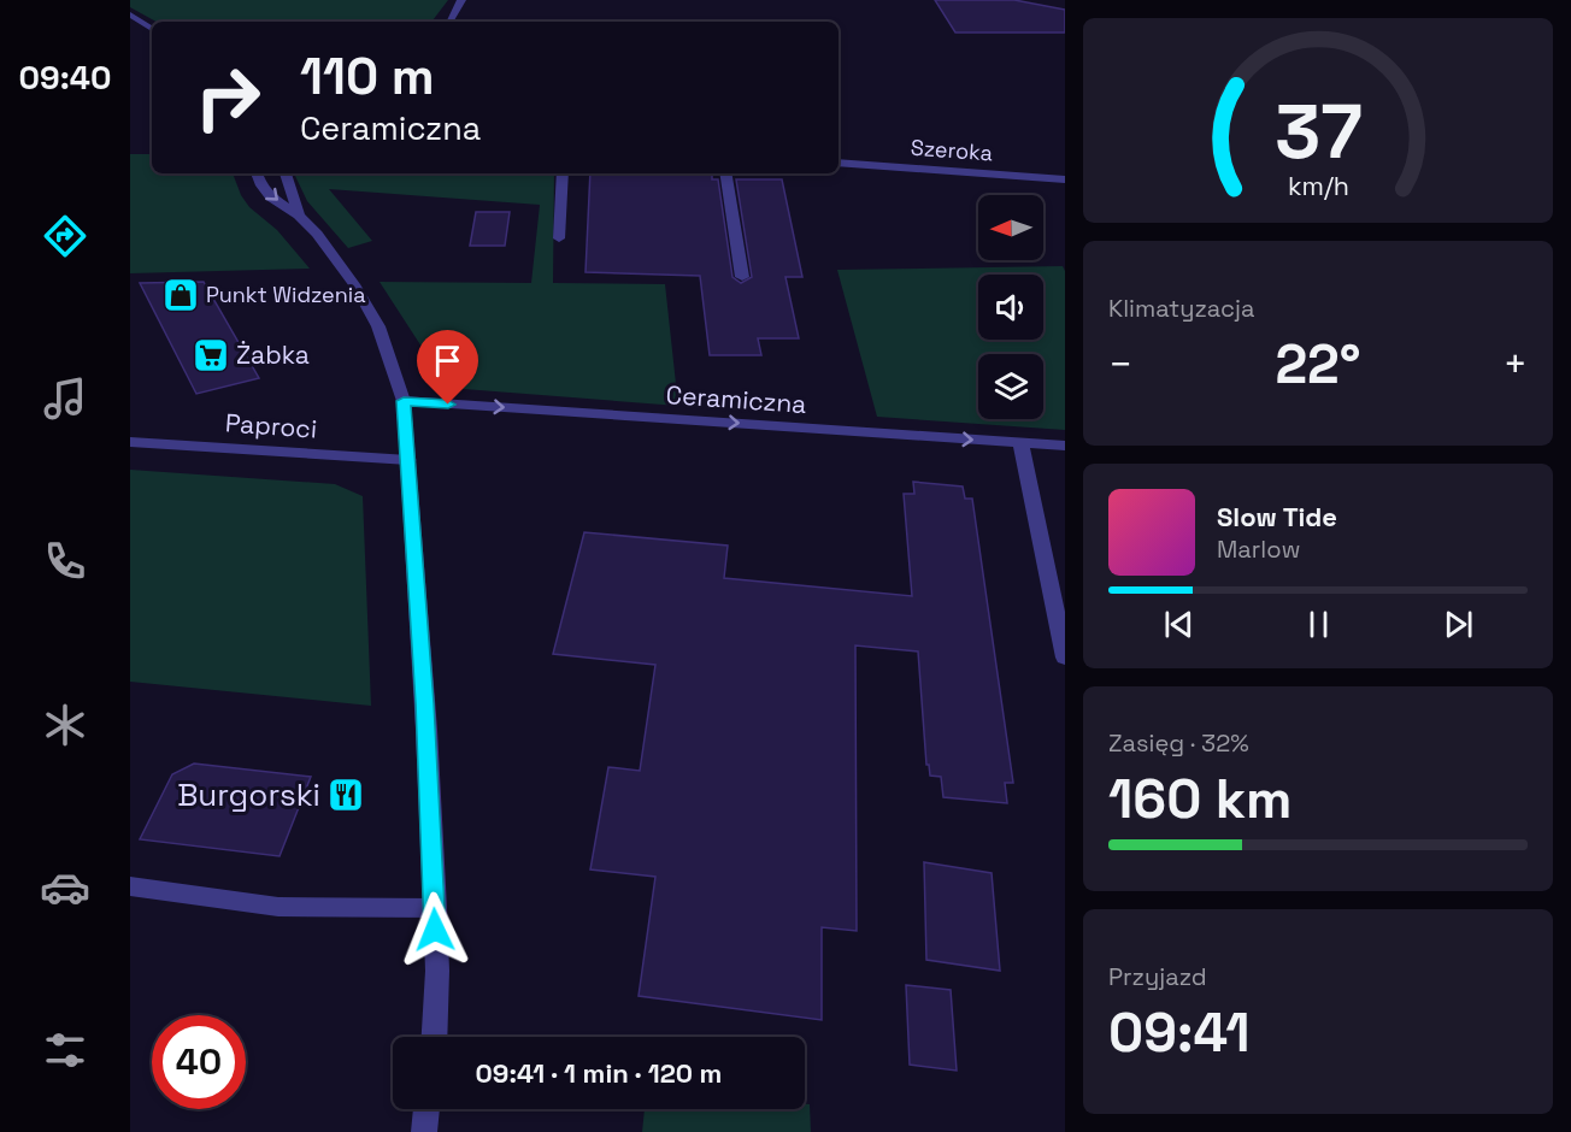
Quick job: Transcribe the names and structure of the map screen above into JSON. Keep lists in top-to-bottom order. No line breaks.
{"streets":{"street":["Szeroka","Ceramiczna","Paproci"]},"one_way":["Ceramiczna"],"places":{"shop":["Punkt Widzenia"],"supermarket":["Żabka"],"restaurant":["Burgorski"]},"north":"left","page":{"tabs":"09:40","turn":["110 m","Ceramiczna"],"tile":["Klimatyzacja",["Zasięg · 32%","160 km"],["Przyjazd","09:41"]],"heat":["−","22°","+"],"song":["Slow Tide","Marlow"],"limit":"40","trip":"09:41 · 1 min · 120 m","gauge":["37","km/h"]}}
